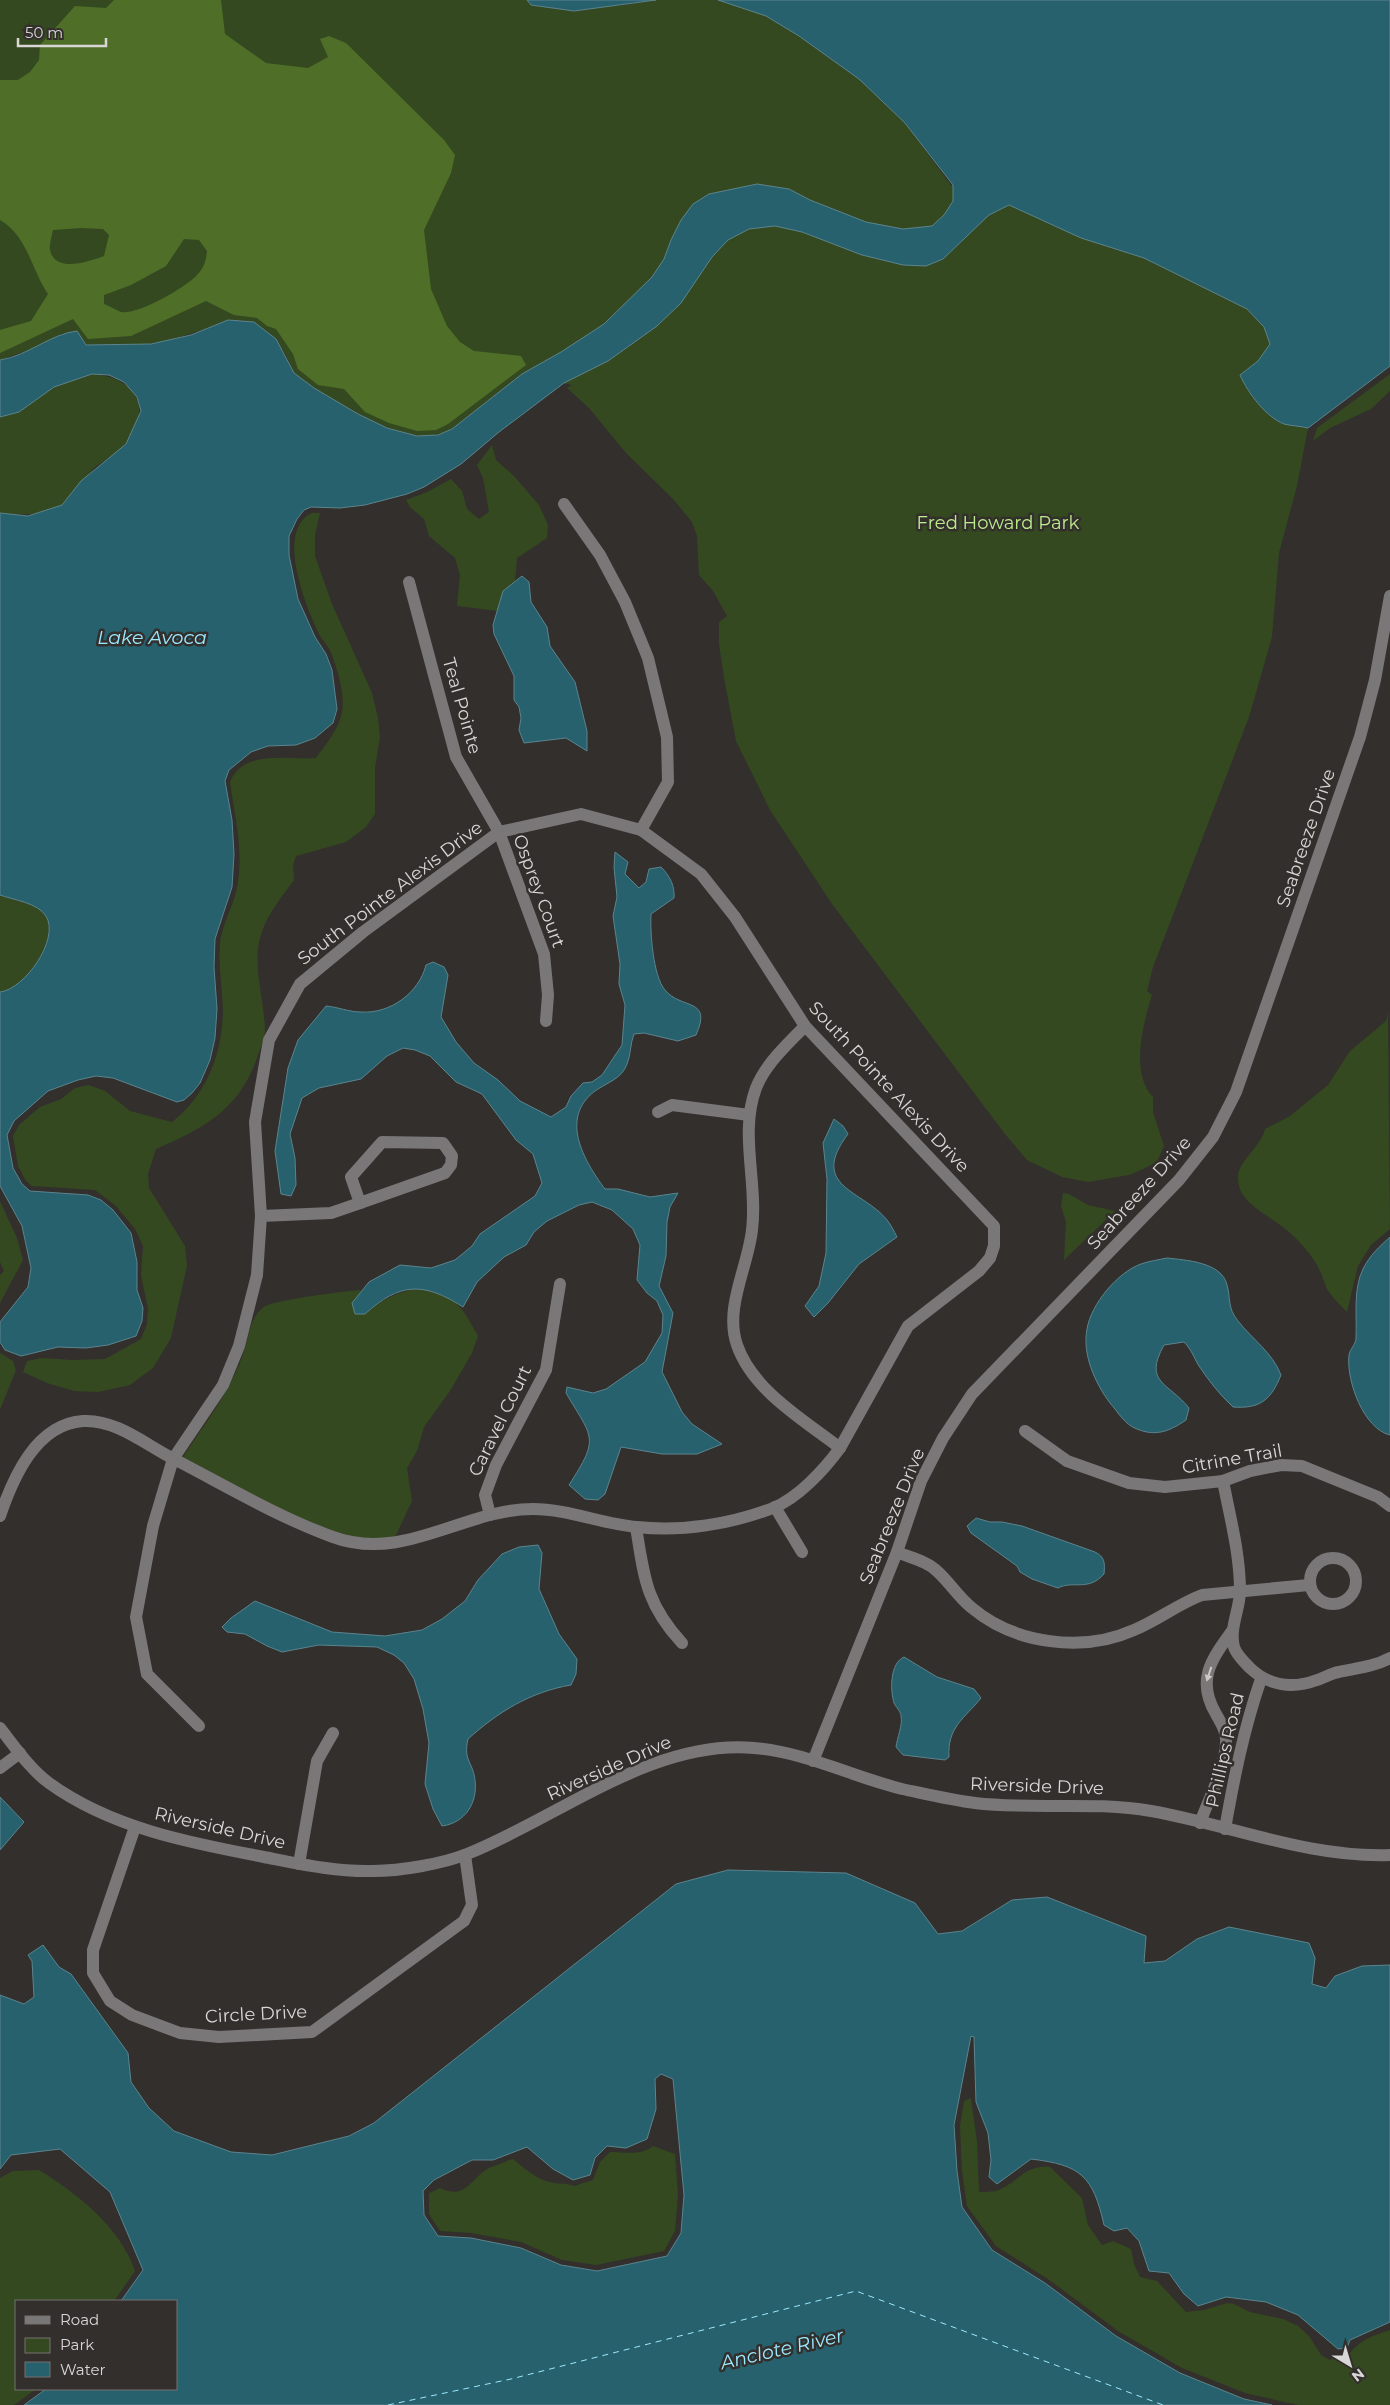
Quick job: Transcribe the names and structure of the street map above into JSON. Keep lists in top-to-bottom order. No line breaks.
{"streets":{"street":["Teal Pointe","Seabreeze Drive","Osprey Court","South Pointe Alexis Drive","Caravel Court","Citrine Trail","Phillips Road","Riverside Drive","Circle Drive"]},"crossings":[["Teal Pointe","Osprey Court"],["Teal Pointe","South Pointe Alexis Drive"],["Seabreeze Drive","Riverside Drive"],["Osprey Court","South Pointe Alexis Drive"],["South Pointe Alexis Drive","Caravel Court"],["Phillips Road","Riverside Drive"],["Riverside Drive","Circle Drive"]],"water":["Lake Avoca","Anclote River"],"parks":["Fred Howard Park"],"legend":["Road","Park","Water"],"scale_bar":"50 m","north":"bottom right"}
